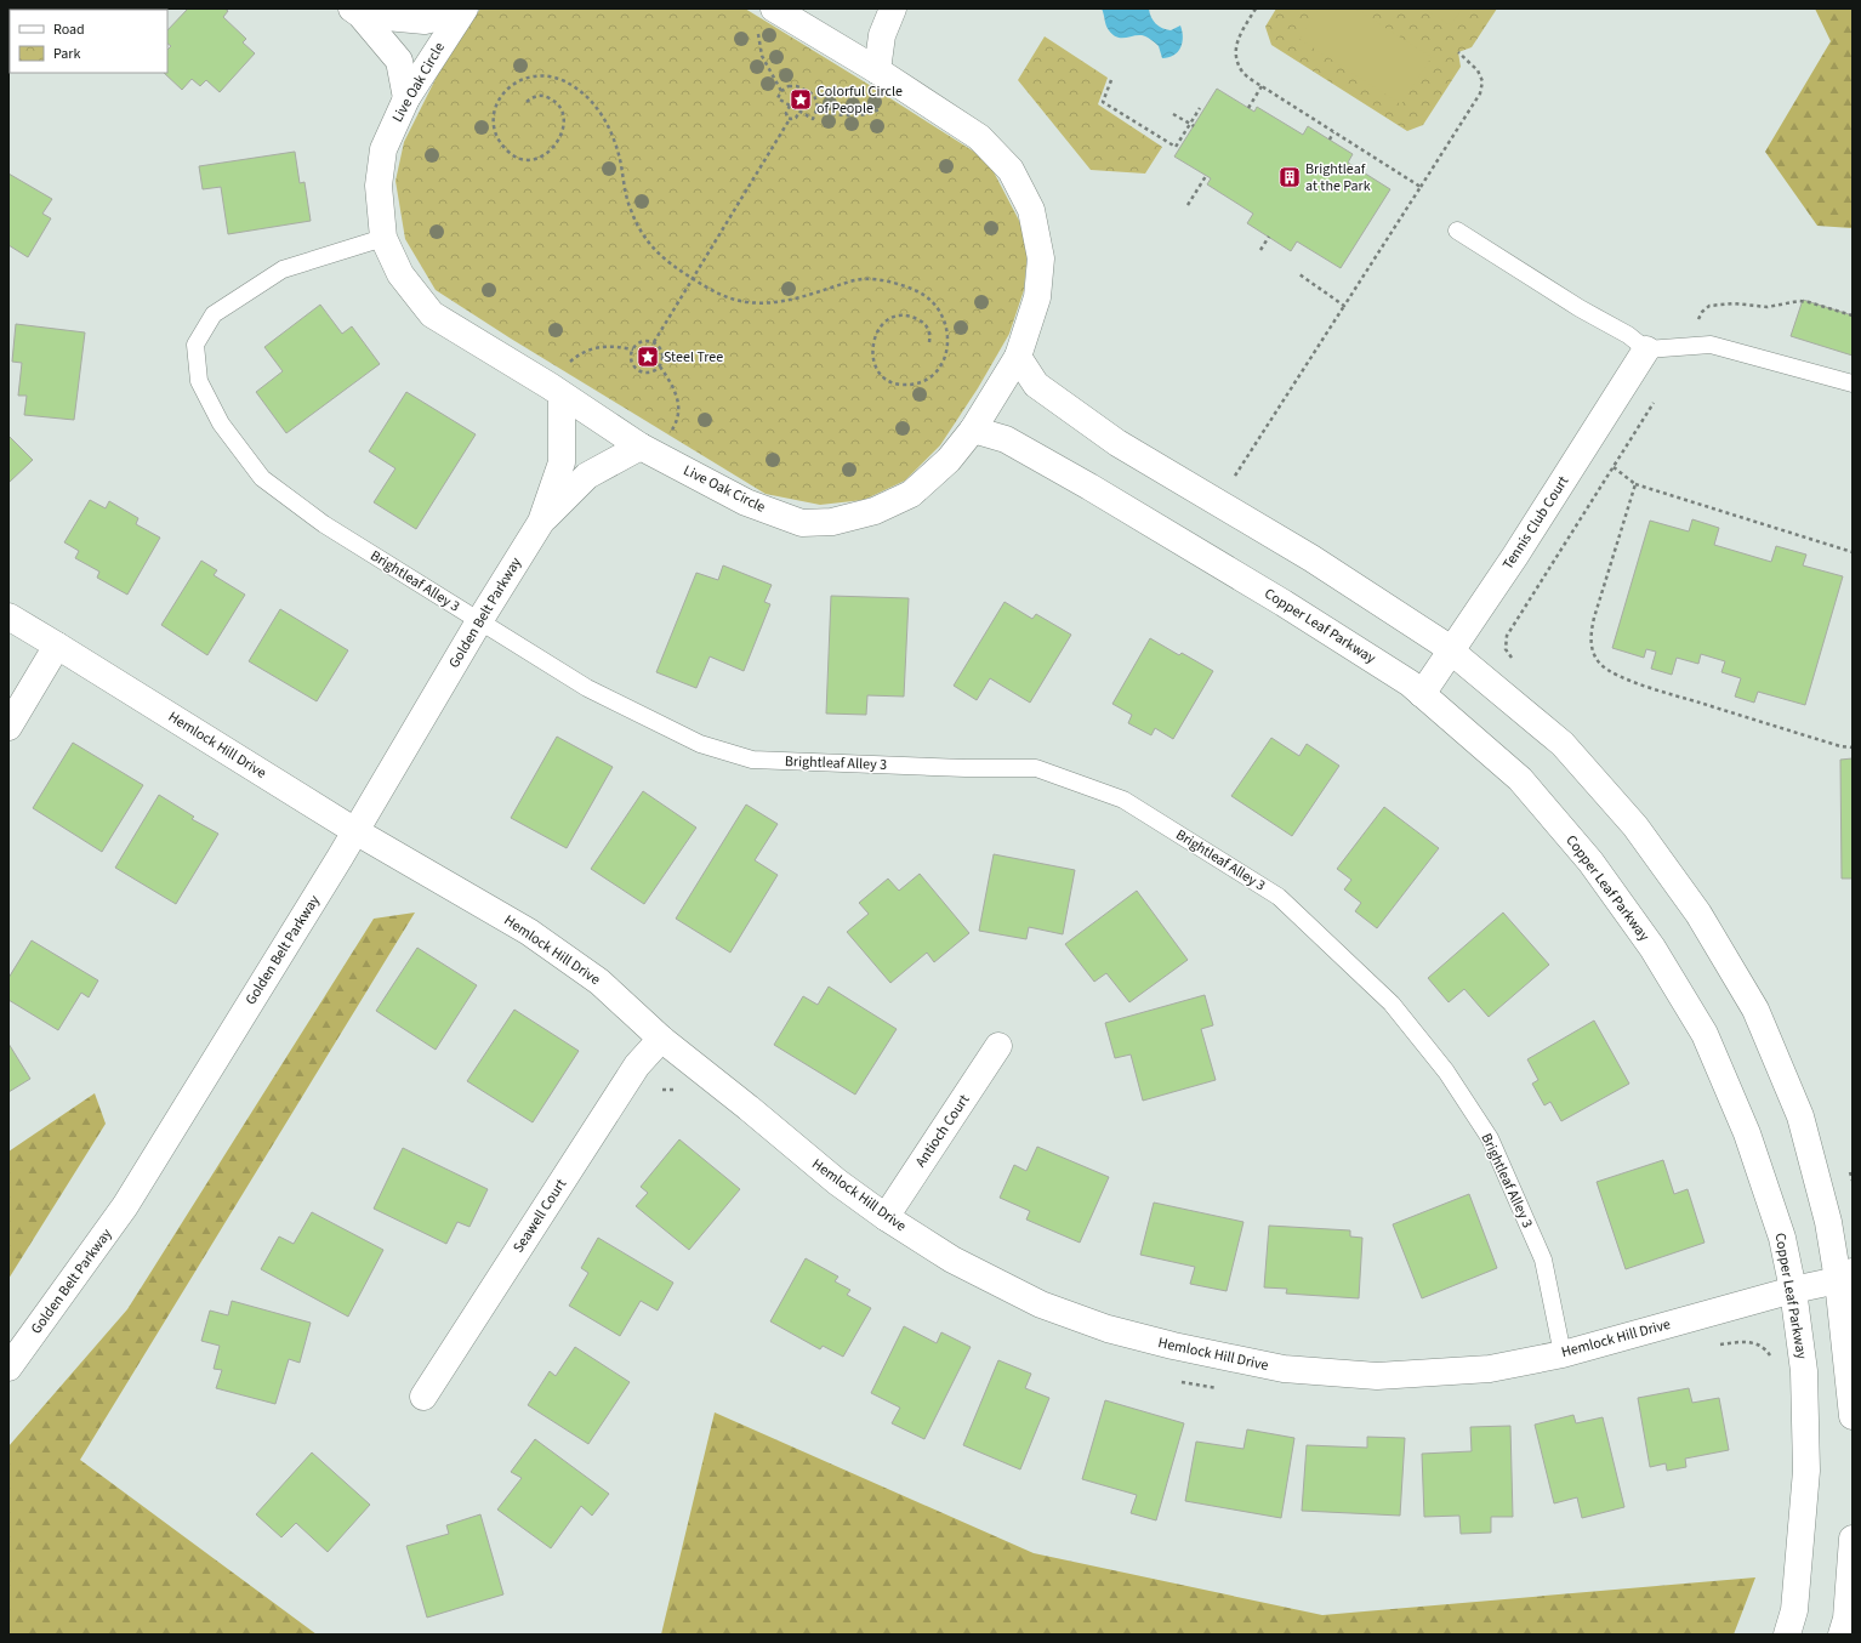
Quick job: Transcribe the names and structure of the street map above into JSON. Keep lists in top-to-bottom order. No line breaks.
{"streets":{"street":["Live Oak Circle","Tennis Club Court","Golden Belt Parkway","Copper Leaf Parkway","Hemlock Hill Drive","Antioch Court","Seawell Court"],"lane":["Brightleaf Alley 3"]},"crossings":[["Live Oak Circle","Brightleaf Alley 3"],["Live Oak Circle","Golden Belt Parkway"],["Live Oak Circle","Copper Leaf Parkway"],["Tennis Club Court","Copper Leaf Parkway"],["Brightleaf Alley 3","Golden Belt Parkway"],["Brightleaf Alley 3","Hemlock Hill Drive"],["Golden Belt Parkway","Hemlock Hill Drive"],["Copper Leaf Parkway","Hemlock Hill Drive"],["Hemlock Hill Drive","Antioch Court"],["Hemlock Hill Drive","Seawell Court"]],"places":{"place":["Colorful Circle of People","Steel Tree"],"building":["Brightleaf at the Park"]},"legend":["Road","Park"]}
